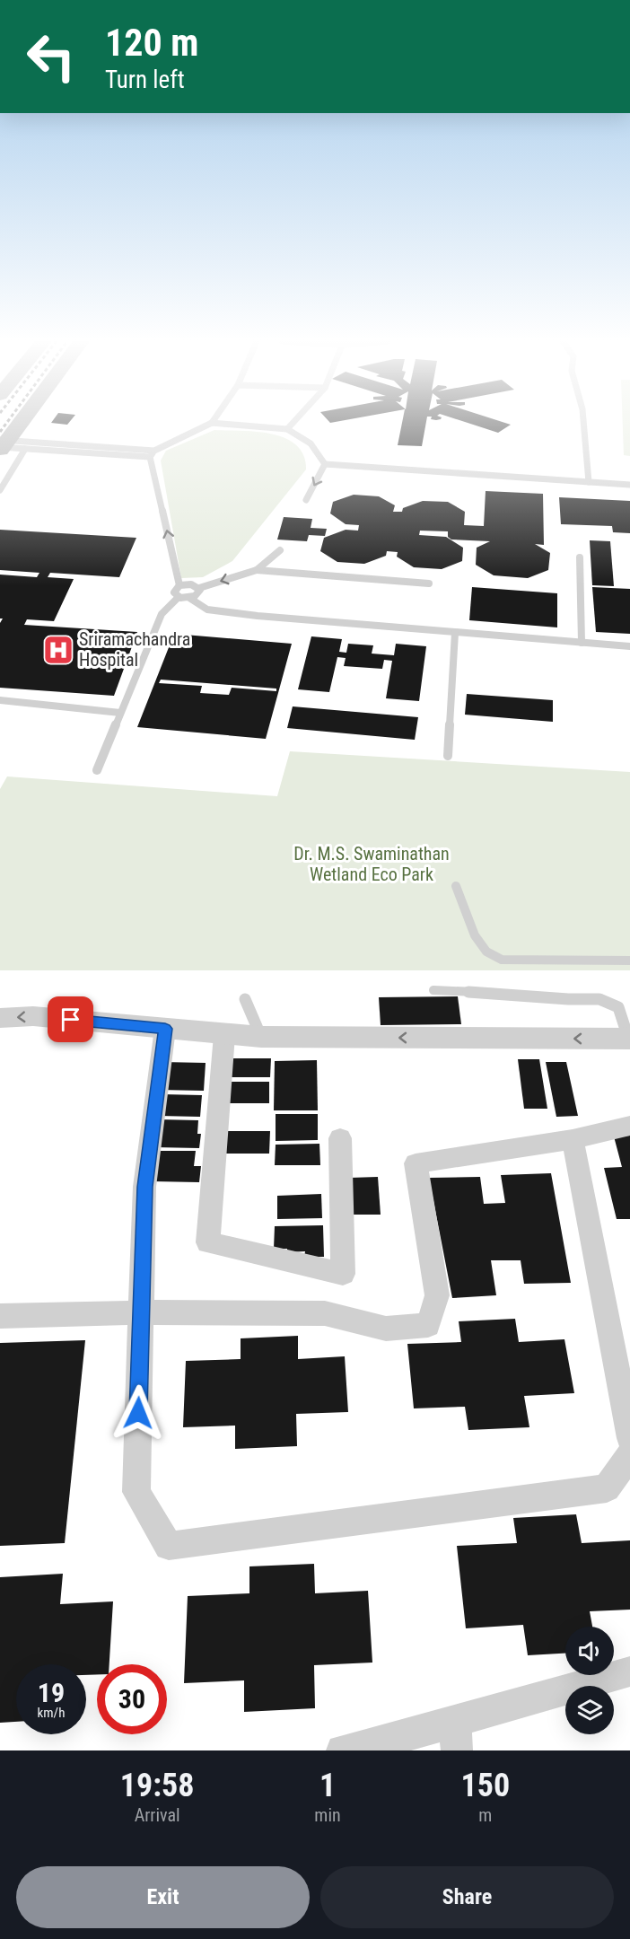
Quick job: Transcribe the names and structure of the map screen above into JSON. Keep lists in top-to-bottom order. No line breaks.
{"parks":["Dr. M.S. Swaminathan Wetland Eco Park"],"places":{"hospital":["Sriramachandra Hospital"]},"page":{"turn":["120 m","Turn left"],"speed":"19 km/h","limit":"30","eta":["19:58","Arrival","1","min","150","m"],"buttons":["Exit","Share"]}}
